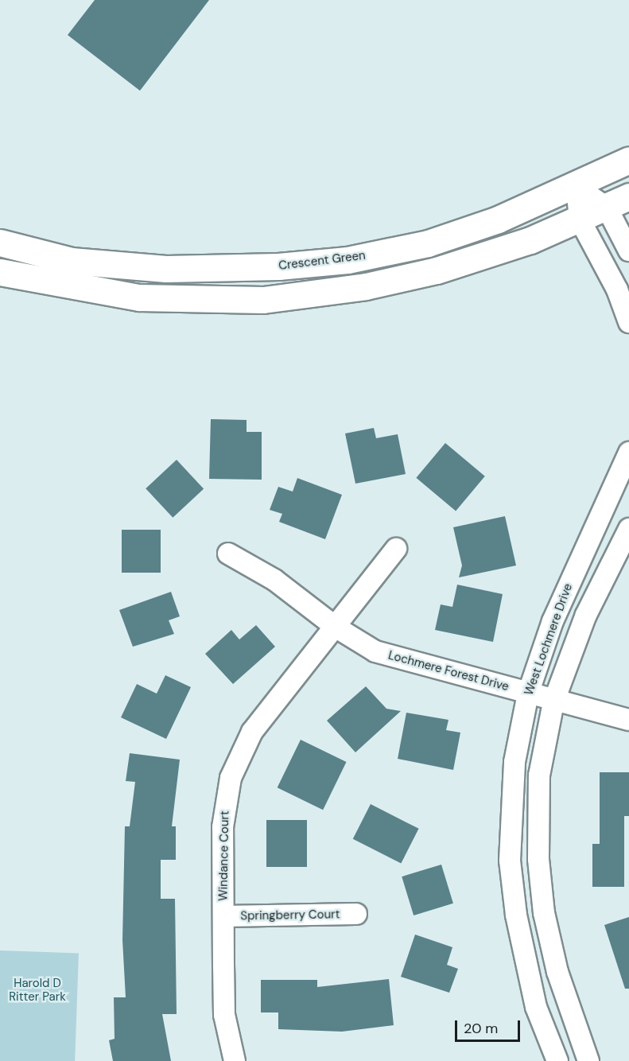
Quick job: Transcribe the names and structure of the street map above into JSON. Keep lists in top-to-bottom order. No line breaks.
{"streets":{"street":["Crescent Green","West Lochmere Drive","Lochmere Forest Drive","Windance Court","Springberry Court"]},"crossings":[["West Lochmere Drive","Lochmere Forest Drive"],["Lochmere Forest Drive","Windance Court"],["Windance Court","Springberry Court"]],"parks":["Harold D Ritter Park"],"scale_bar":"20 m"}
